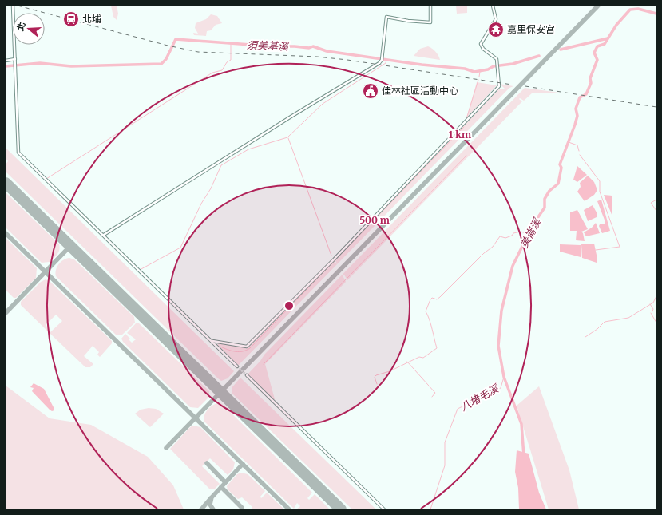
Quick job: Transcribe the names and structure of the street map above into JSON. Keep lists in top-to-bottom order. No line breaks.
{"water":["須美基溪","美崙溪","八堵毛溪"],"places":{"station":["北埔"],"temple":["嘉里保安宮"],"public building":["佳林社區活動中心"]},"north":"left","rings":["1 km","500 m"]}
